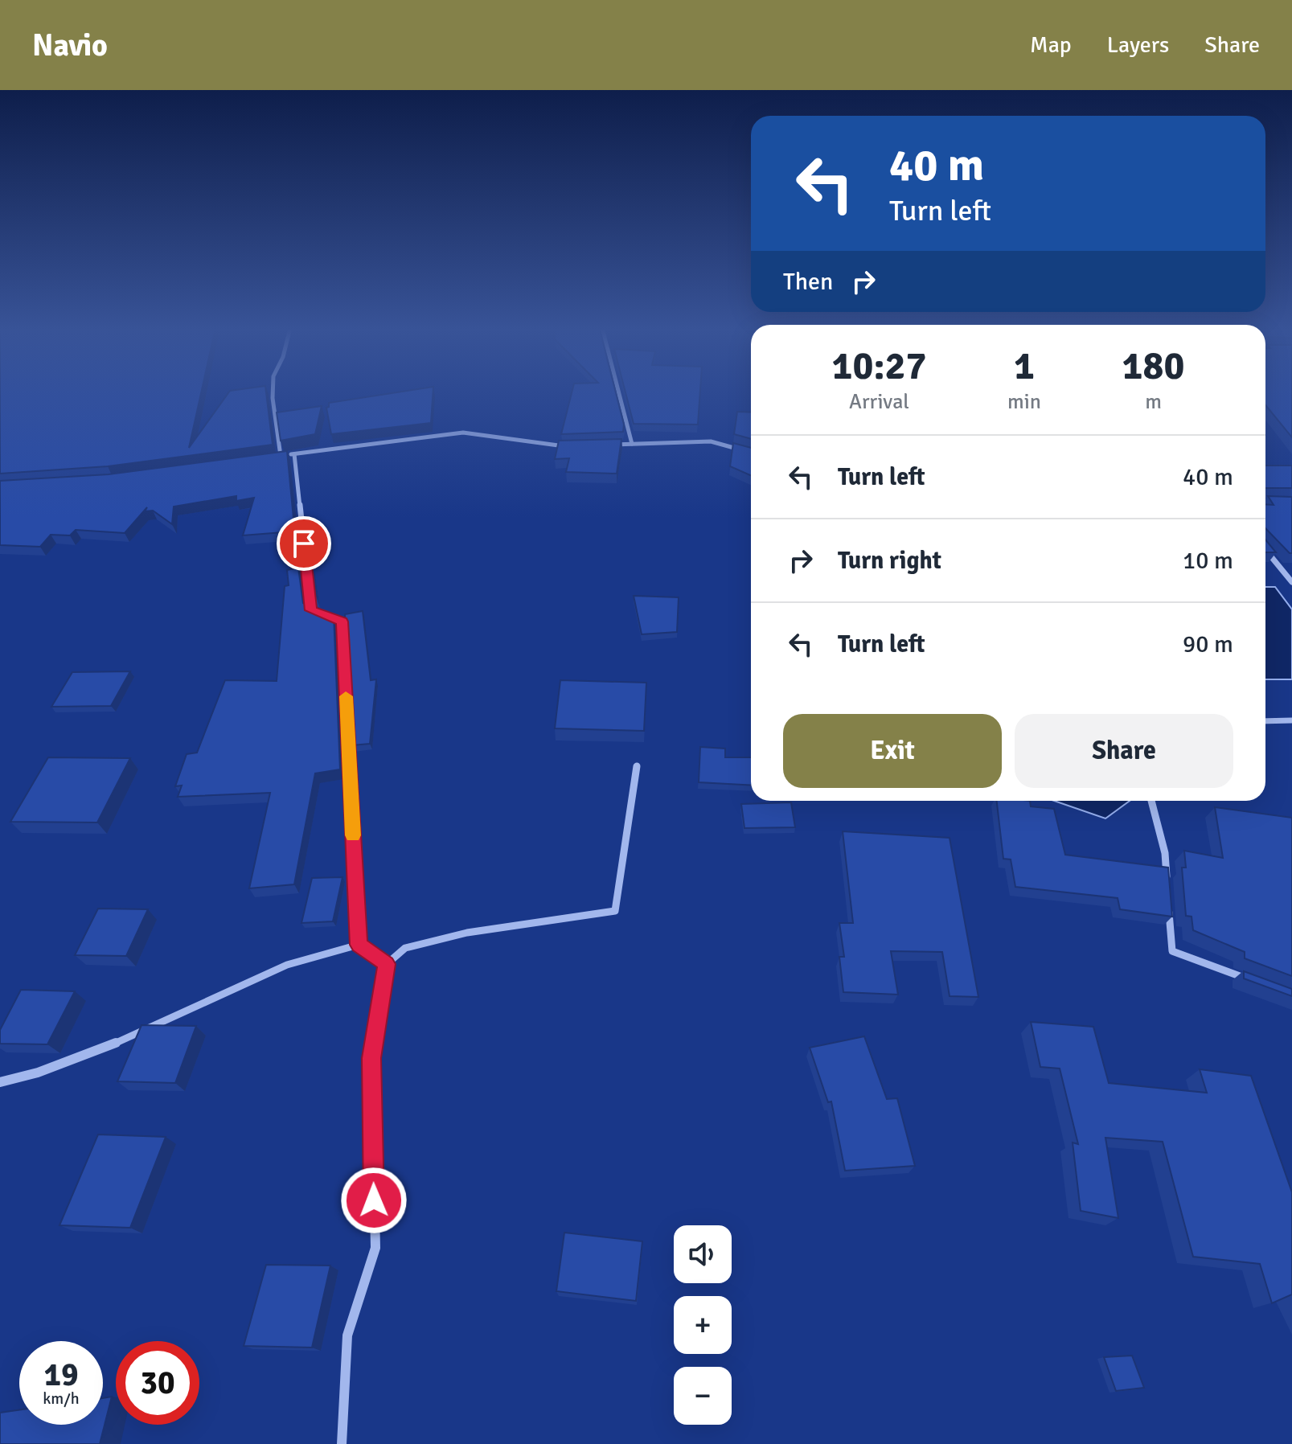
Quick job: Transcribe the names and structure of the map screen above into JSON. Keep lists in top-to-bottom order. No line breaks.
{"page":{"header":"Navio","nav":["Map","Layers","Share"],"turn":["40 m","Turn left"],"then":"Then","eta":["10:27","Arrival","1","min","180","m"],"list":[{"name":"Turn left","value":"40 m"},{"name":"Turn right","value":"10 m"},{"name":"Turn left","value":"90 m"}],"buttons":["Exit","Share"],"map_buttons":["+","−"],"speed":"19 km/h","limit":"30"}}
